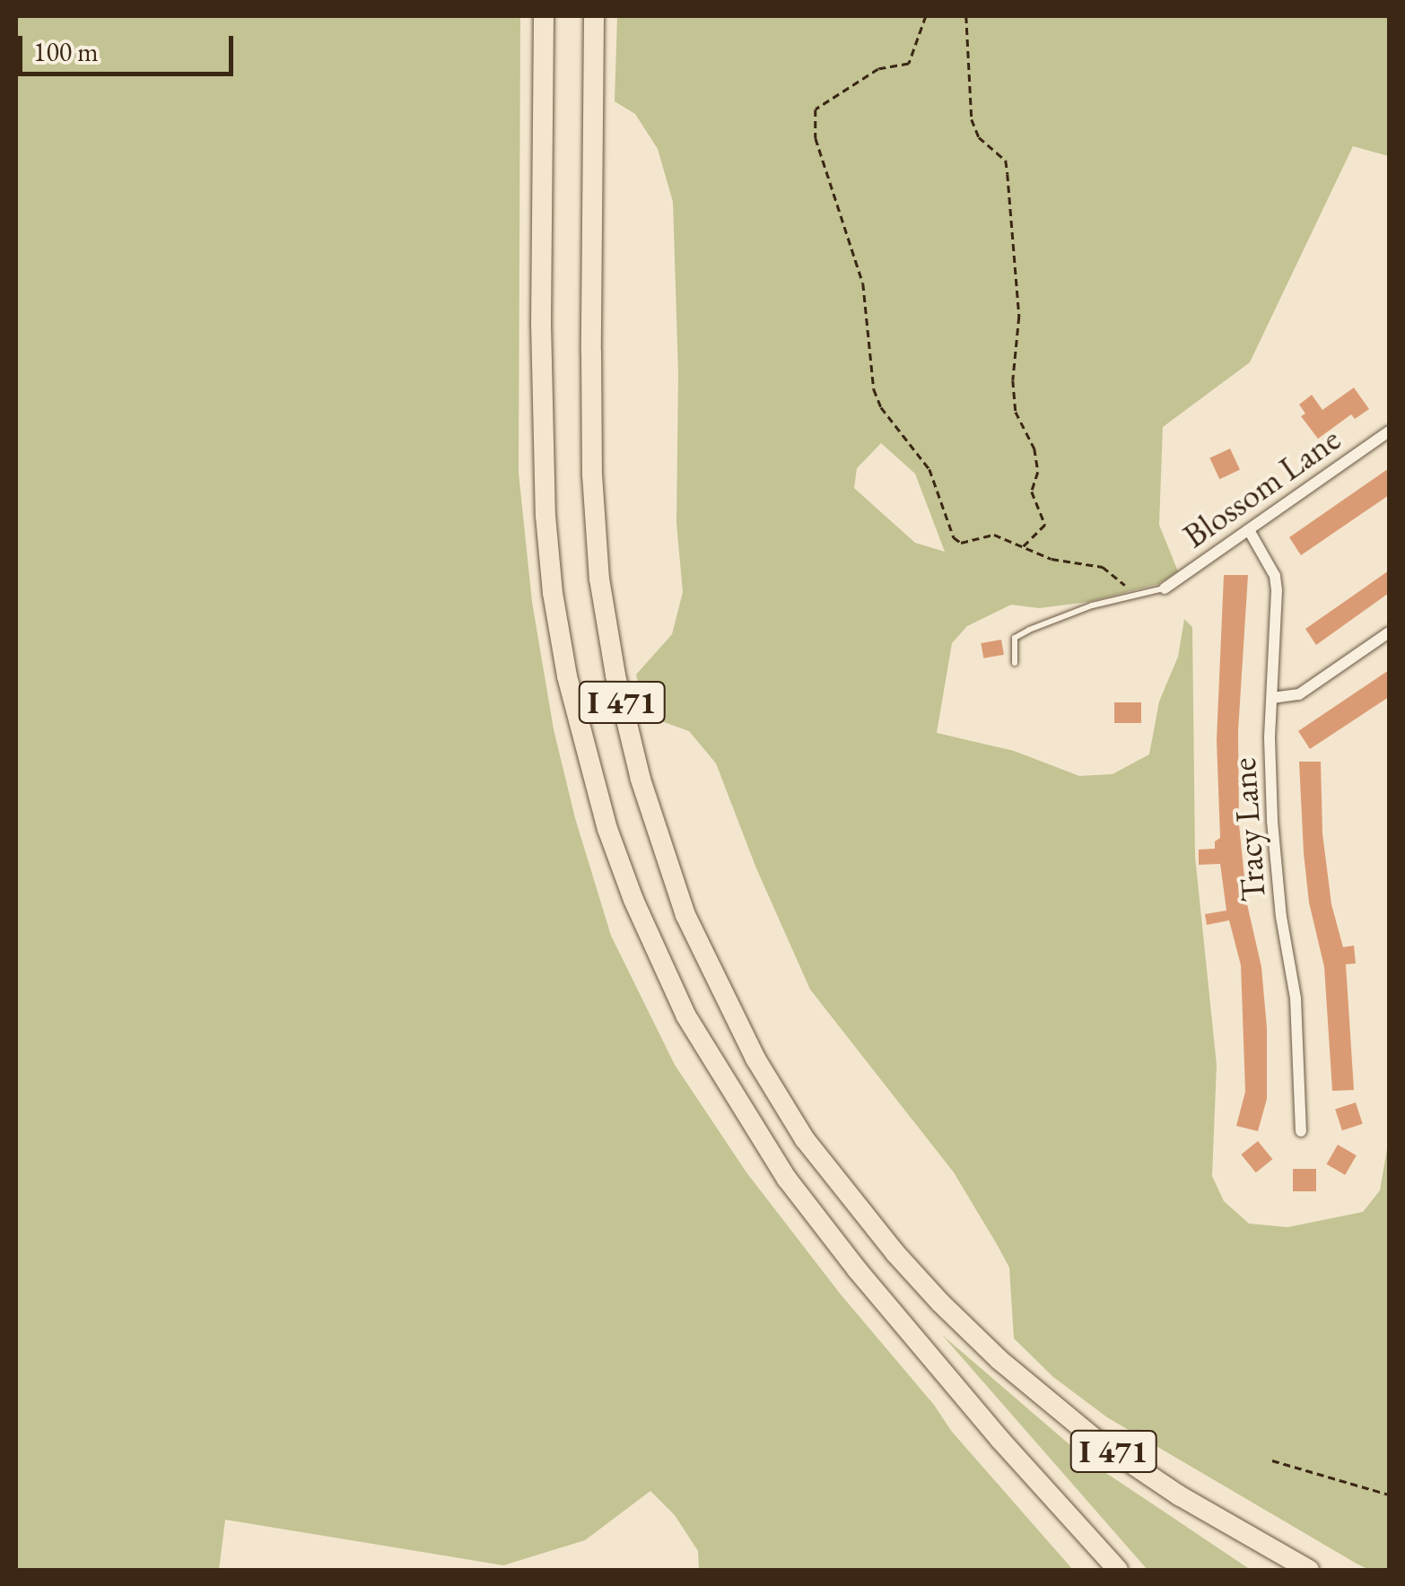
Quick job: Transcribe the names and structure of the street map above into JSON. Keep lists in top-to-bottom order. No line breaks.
{"streets":{"highway":["I 471"],"street":["Blossom Lane","Tracy Lane"]},"crossings":[["Blossom Lane","Tracy Lane"]],"scale_bar":"100 m"}
